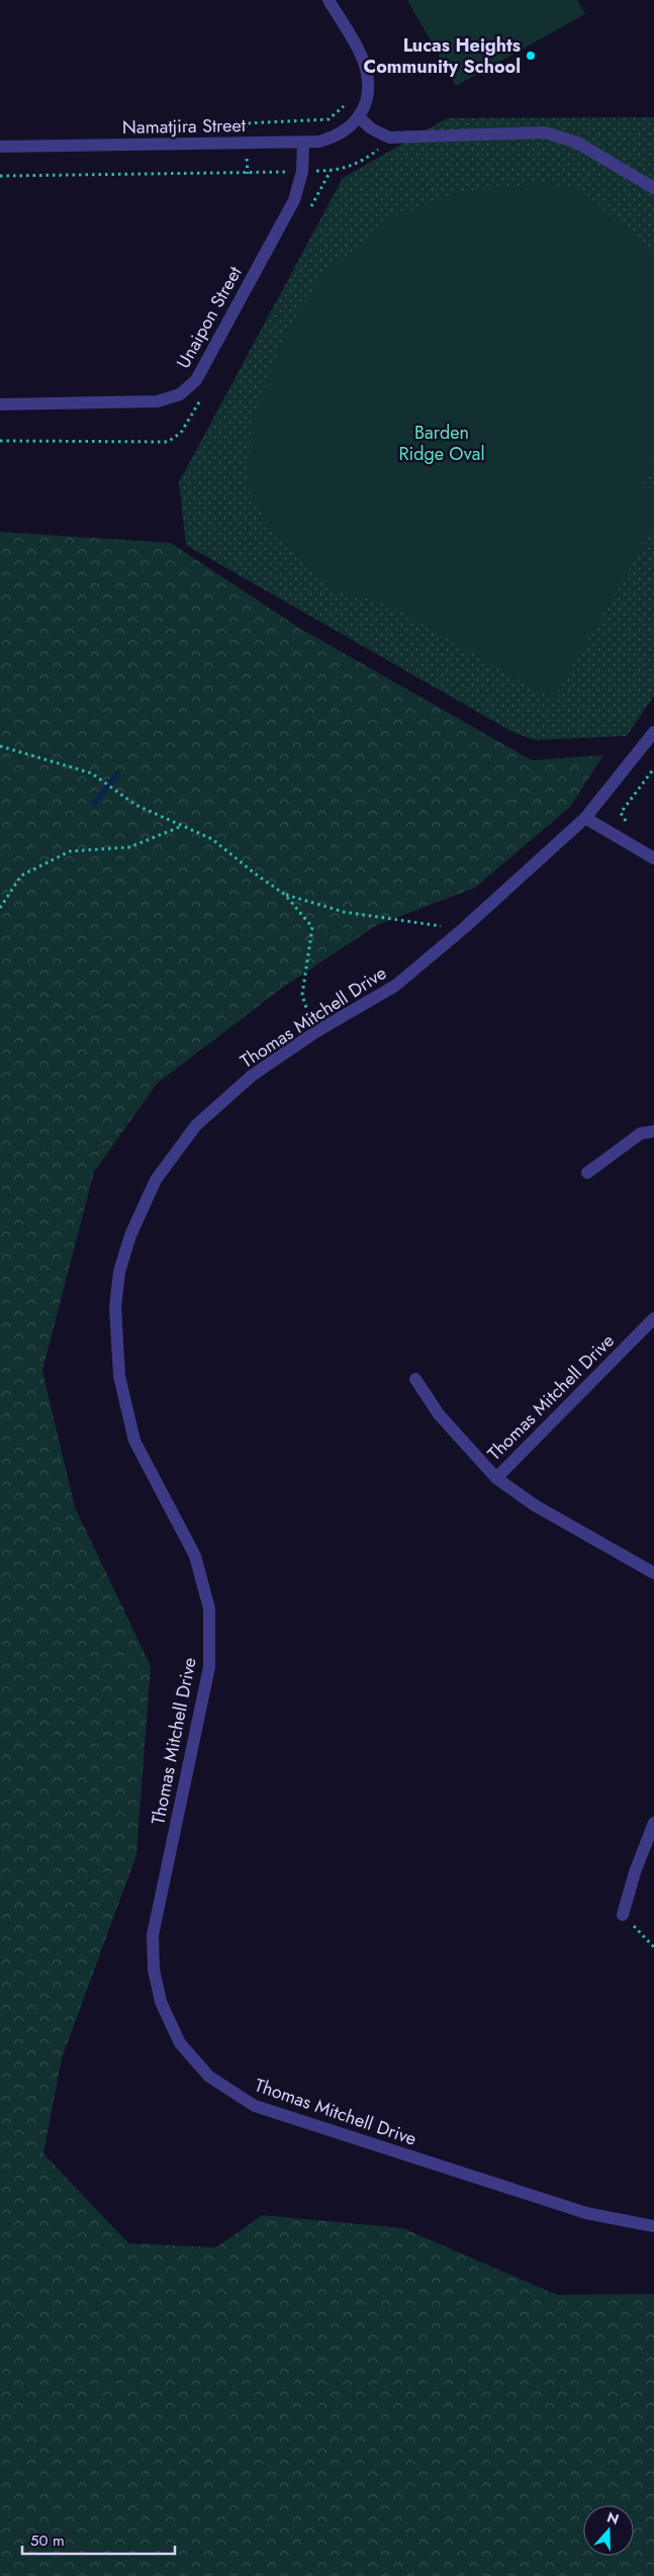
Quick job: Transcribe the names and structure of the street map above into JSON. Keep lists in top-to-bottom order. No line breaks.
{"streets":{"street":["Namatjira Street","Unaipon Street","Thomas Mitchell Drive"]},"crossings":[["Namatjira Street","Unaipon Street"]],"parks":["Barden Ridge Oval"],"places":["Lucas Heights Community School"],"scale_bar":"50 m","north":"top"}
